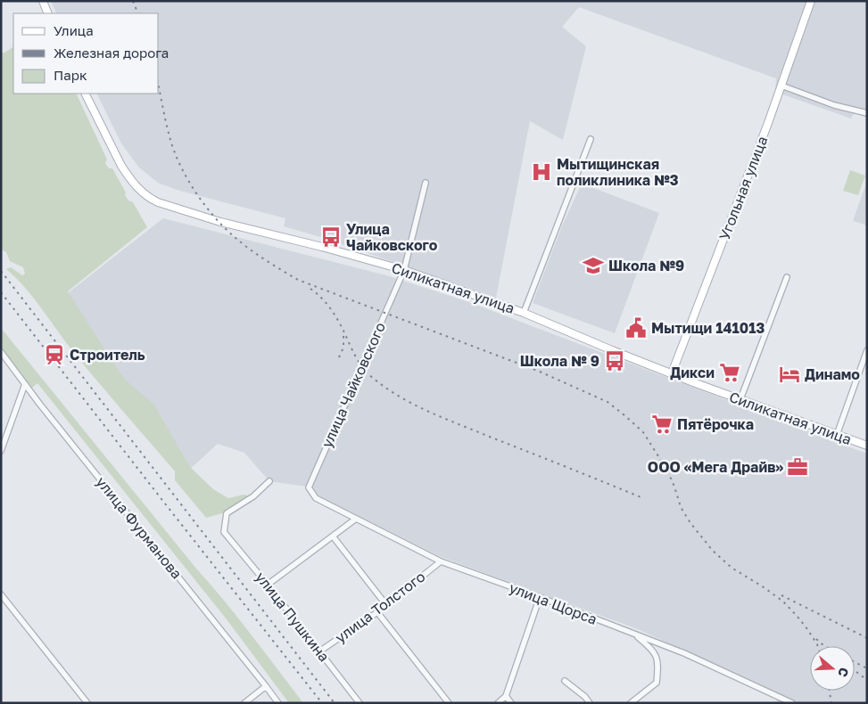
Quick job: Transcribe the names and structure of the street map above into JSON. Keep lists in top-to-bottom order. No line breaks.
{"streets":{"street":["Угольная улица","Силикатная улица","улица Чайковского","улица Фурманова","улица Щорса","улица Толстого","улица Пушкина"]},"crossings":[["Угольная улица","Силикатная улица"],["Силикатная улица","улица Чайковского"],["улица Чайковского","улица Щорса"],["улица Щорса","улица Толстого"],["улица Толстого","улица Пушкина"]],"places":{"hospital":["Мытищинская поликлиника №3"],"bus stop":["Улица Чайковского","Школа № 9"],"school or university":["Школа №9"],"public building":["Мытищи 141013"],"station":["Строитель"],"supermarket":["Дикси","Пятёрочка"],"hotel":["Динамо"],"office":["ООО «Мега Драйв»"]},"legend":["Улица","Железная дорога","Парк"],"north":"right"}
